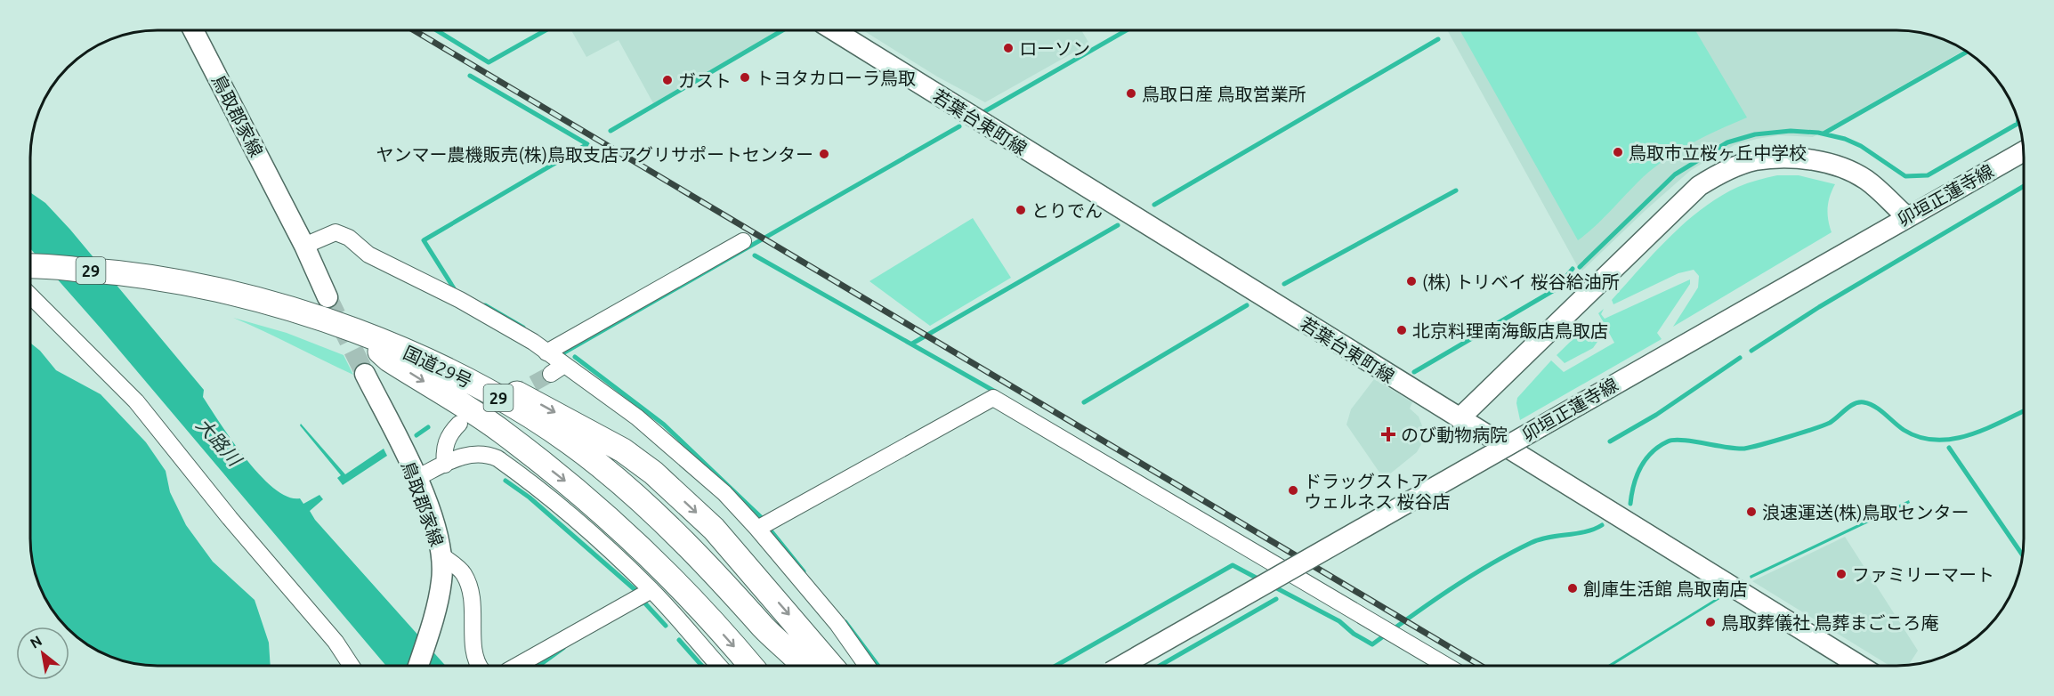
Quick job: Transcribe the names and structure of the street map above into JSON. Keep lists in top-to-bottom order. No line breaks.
{"streets":{"highway":["29","国道29号"],"main road":["鳥取郡家線","若葉台東町線","卯垣正蓮寺線"]},"water":["大路川"],"places":{"other":["ローソン","トヨタカローラ鳥取","ガスト","鳥取日産 鳥取営業所","鳥取市立桜ヶ丘中学校","ヤンマー農機販売(株)鳥取支店アグリサポートセンター","とりでん","(株) トリベイ 桜谷給油所","北京料理南海飯店鳥取店","ドラッグストア ウェルネス 桜谷店","浪速運送(株)鳥取センター","ファミリーマート","創庫生活館 鳥取南店","鳥取葬儀社 鳥葬まごころ庵"],"health":["のび動物病院"]},"north":"top left"}
